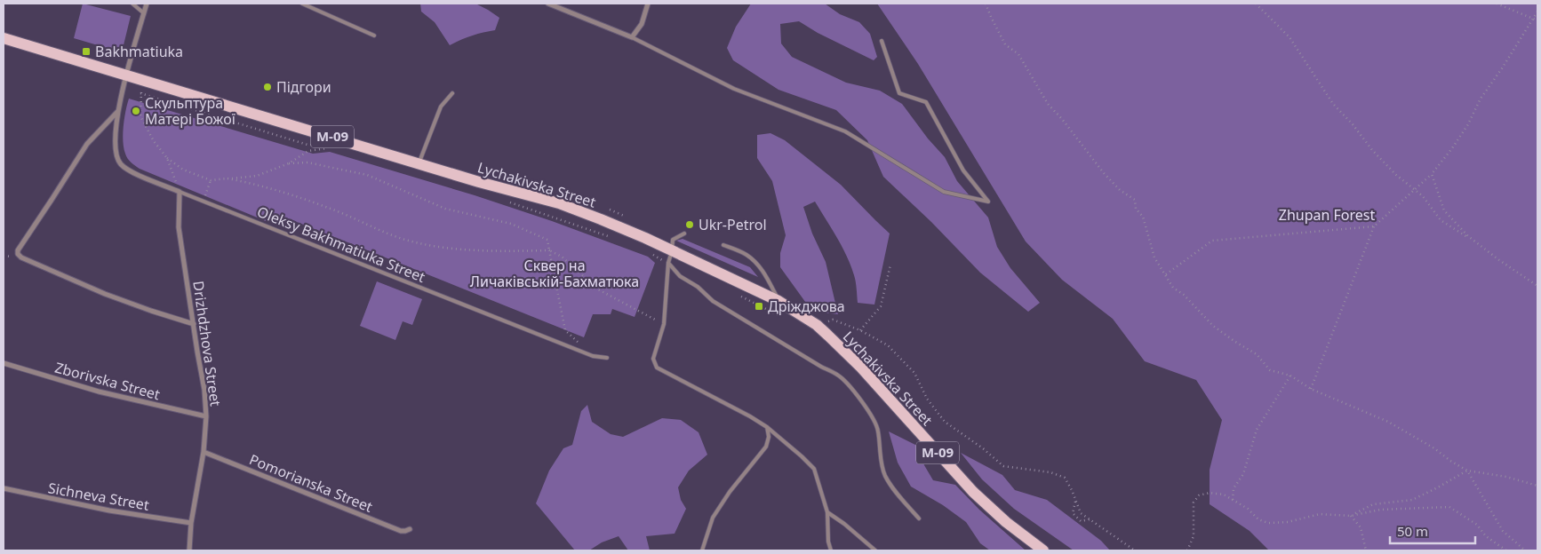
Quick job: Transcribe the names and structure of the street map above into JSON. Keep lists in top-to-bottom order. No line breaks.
{"streets":{"main road":["М-09","Lychakivska Street"],"street":["Oleksy Bakhmatiuka Street","Drizhdzhova Street","Zborivska Street","Pomorianska Street","Sichneva Street"]},"crossings":[["Lychakivska Street","Oleksy Bakhmatiuka Street"],["Oleksy Bakhmatiuka Street","Drizhdzhova Street"],["Drizhdzhova Street","Zborivska Street"],["Drizhdzhova Street","Pomorianska Street"],["Drizhdzhova Street","Sichneva Street"]],"parks":["Zhupan Forest","Сквер на Личаківській-Бахматюка"],"places":{"transit":["Bakhmatiuka","Дріжджова"],"other":["Підгори","Скульптура Матері Божої","Ukr-Petrol"]},"scale_bar":"50 m"}
